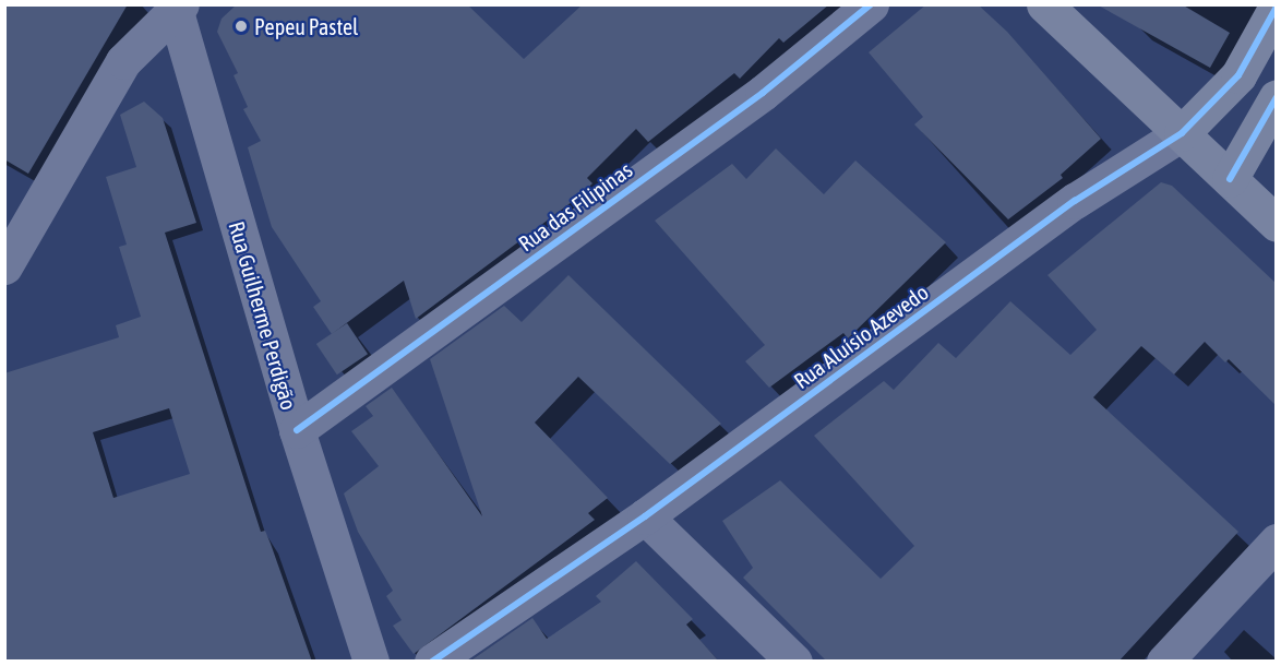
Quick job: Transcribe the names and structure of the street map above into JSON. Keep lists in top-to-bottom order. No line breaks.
{"streets":{"main road":["Rua Aluísio Azevedo"],"street":["Rua das Filipinas","Rua Guilherme Perdigão"]},"crossings":[["Rua das Filipinas","Rua Guilherme Perdigão"]],"places":["Pepeu Pastel"]}
